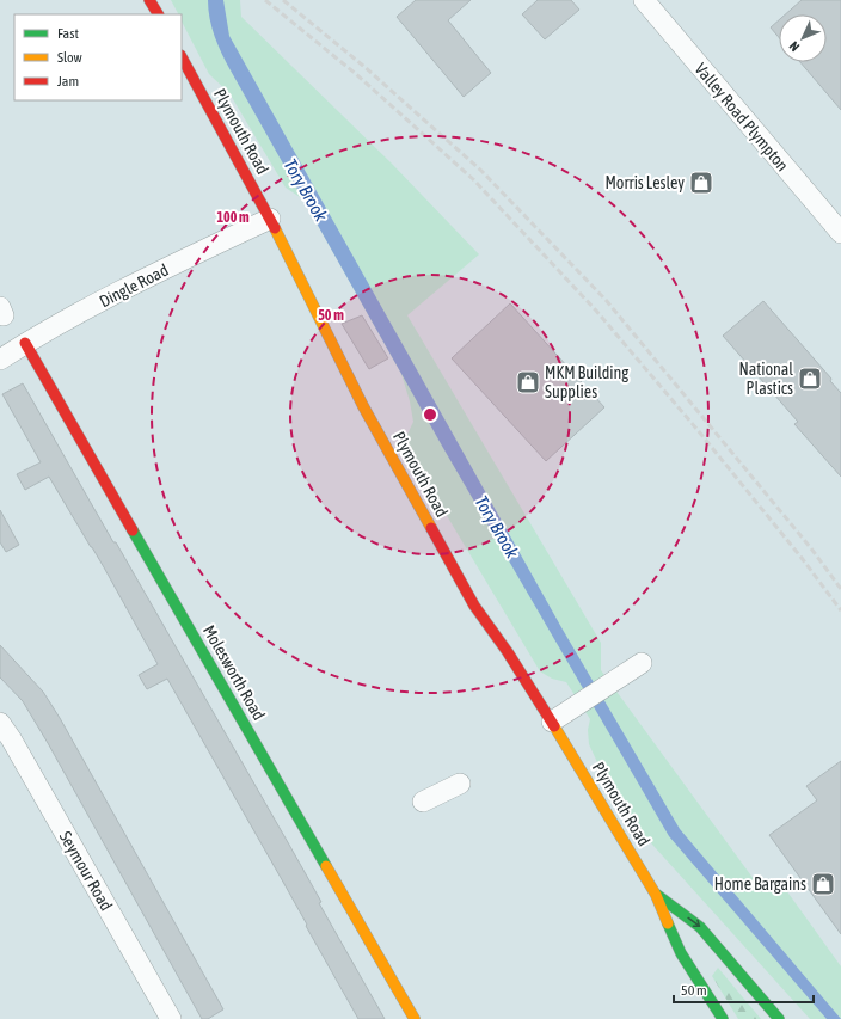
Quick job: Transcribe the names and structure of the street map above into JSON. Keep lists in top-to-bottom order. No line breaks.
{"streets":{"main road":["Plymouth Road","Molesworth Road"],"street":["Valley Road Plympton","Dingle Road","Seymour Road"]},"crossings":[["Plymouth Road","Dingle Road"],["Dingle Road","Molesworth Road"]],"water":["Tory Brook"],"places":{"shop":["Morris Lesley","National Plastics","MKM Building Supplies","Home Bargains"]},"legend":["Fast","Slow","Jam"],"scale_bar":"50 m","north":"bottom left","rings":["100 m","50 m"]}
